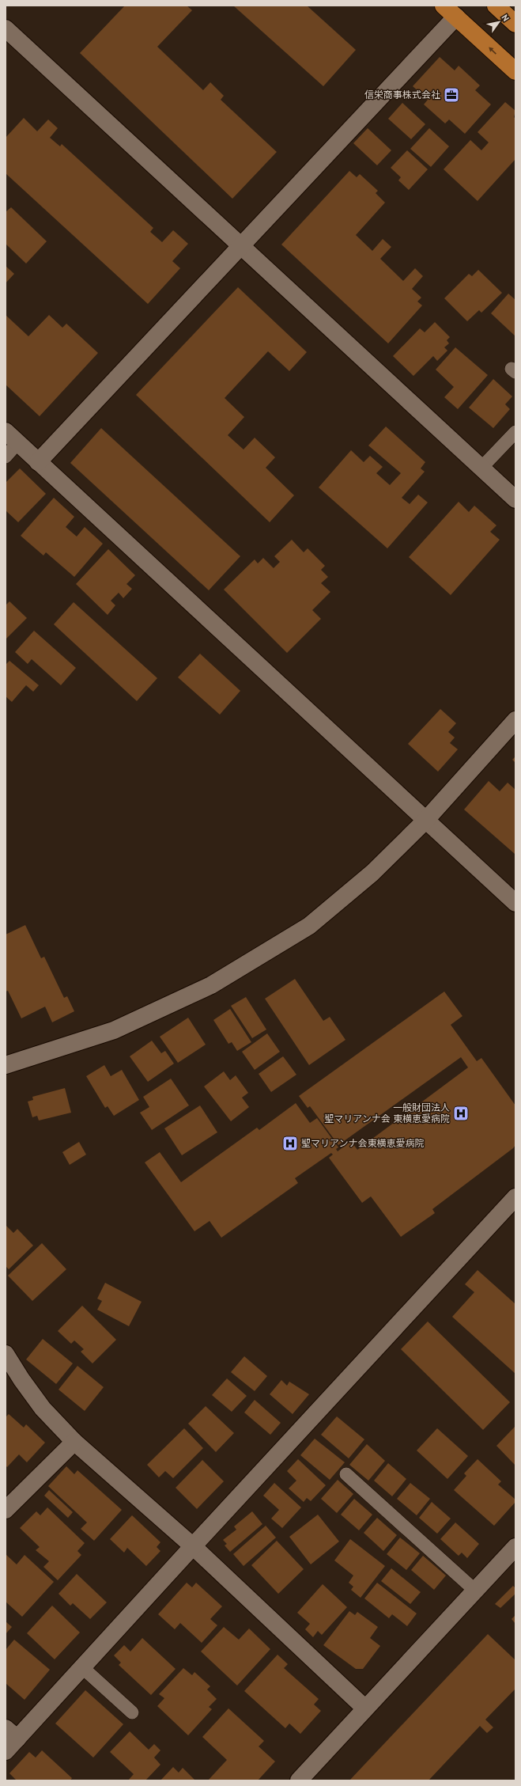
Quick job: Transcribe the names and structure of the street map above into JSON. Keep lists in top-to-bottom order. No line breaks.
{"places":{"office":["信栄商事株式会社"],"hospital":["一般財団法人 聖マリアンナ会 東横恵愛病院","聖マリアンナ会東横恵愛病院"]},"north":"top right"}
